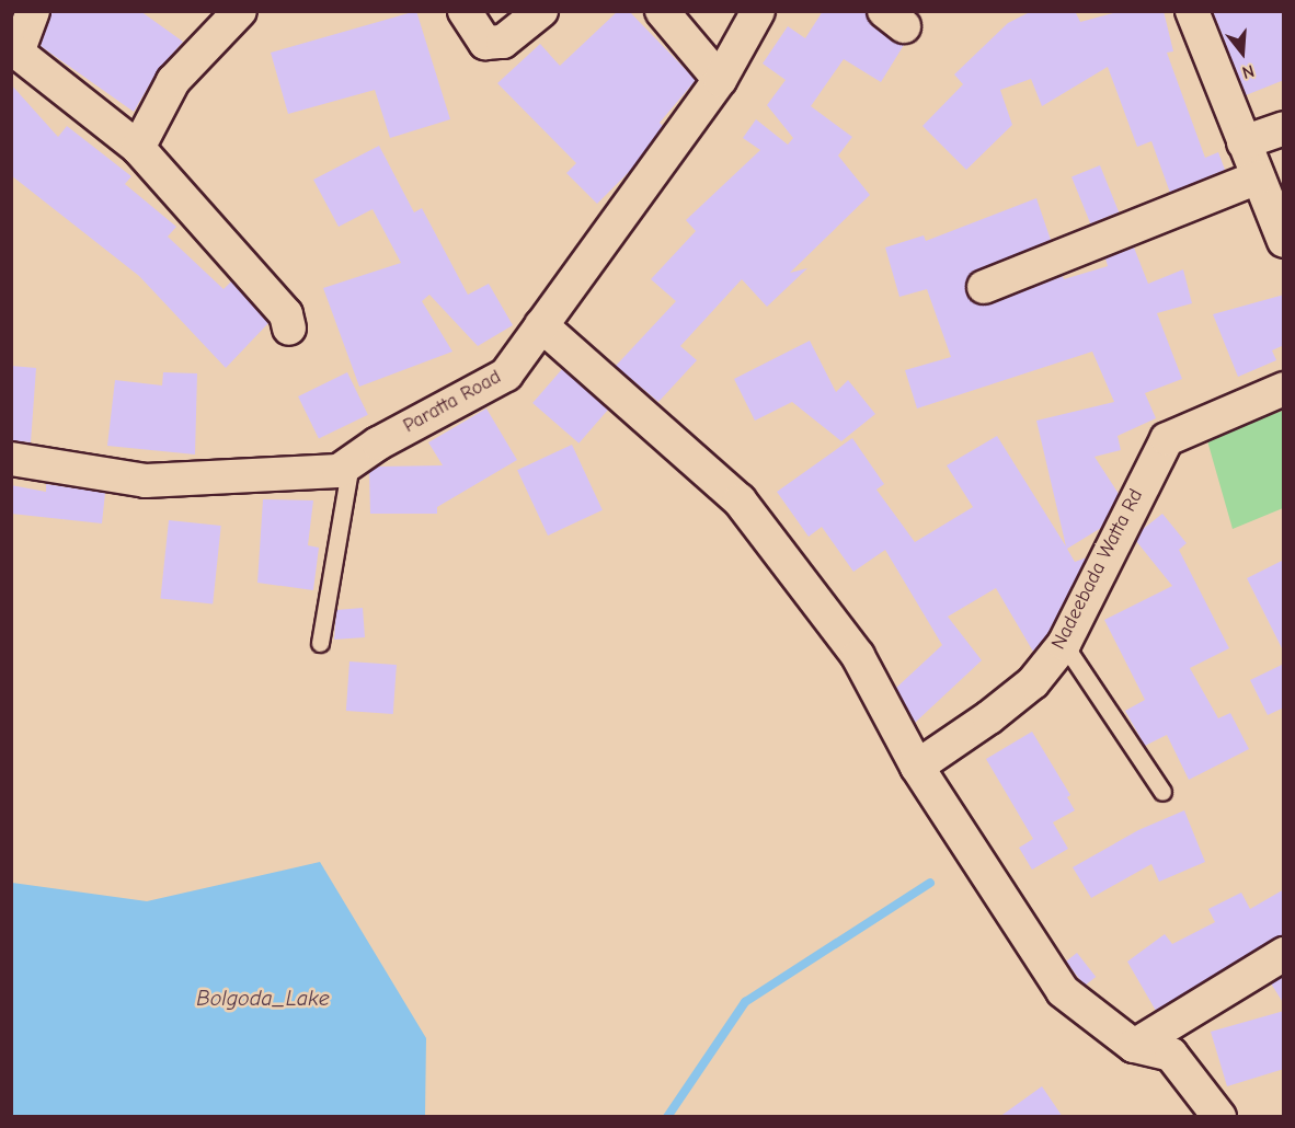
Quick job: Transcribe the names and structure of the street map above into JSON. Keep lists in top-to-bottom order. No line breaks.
{"streets":{"street":["Paratta Road","Nadeebada Watta Rd"]},"water":["Bolgoda_Lake"],"north":"bottom"}
